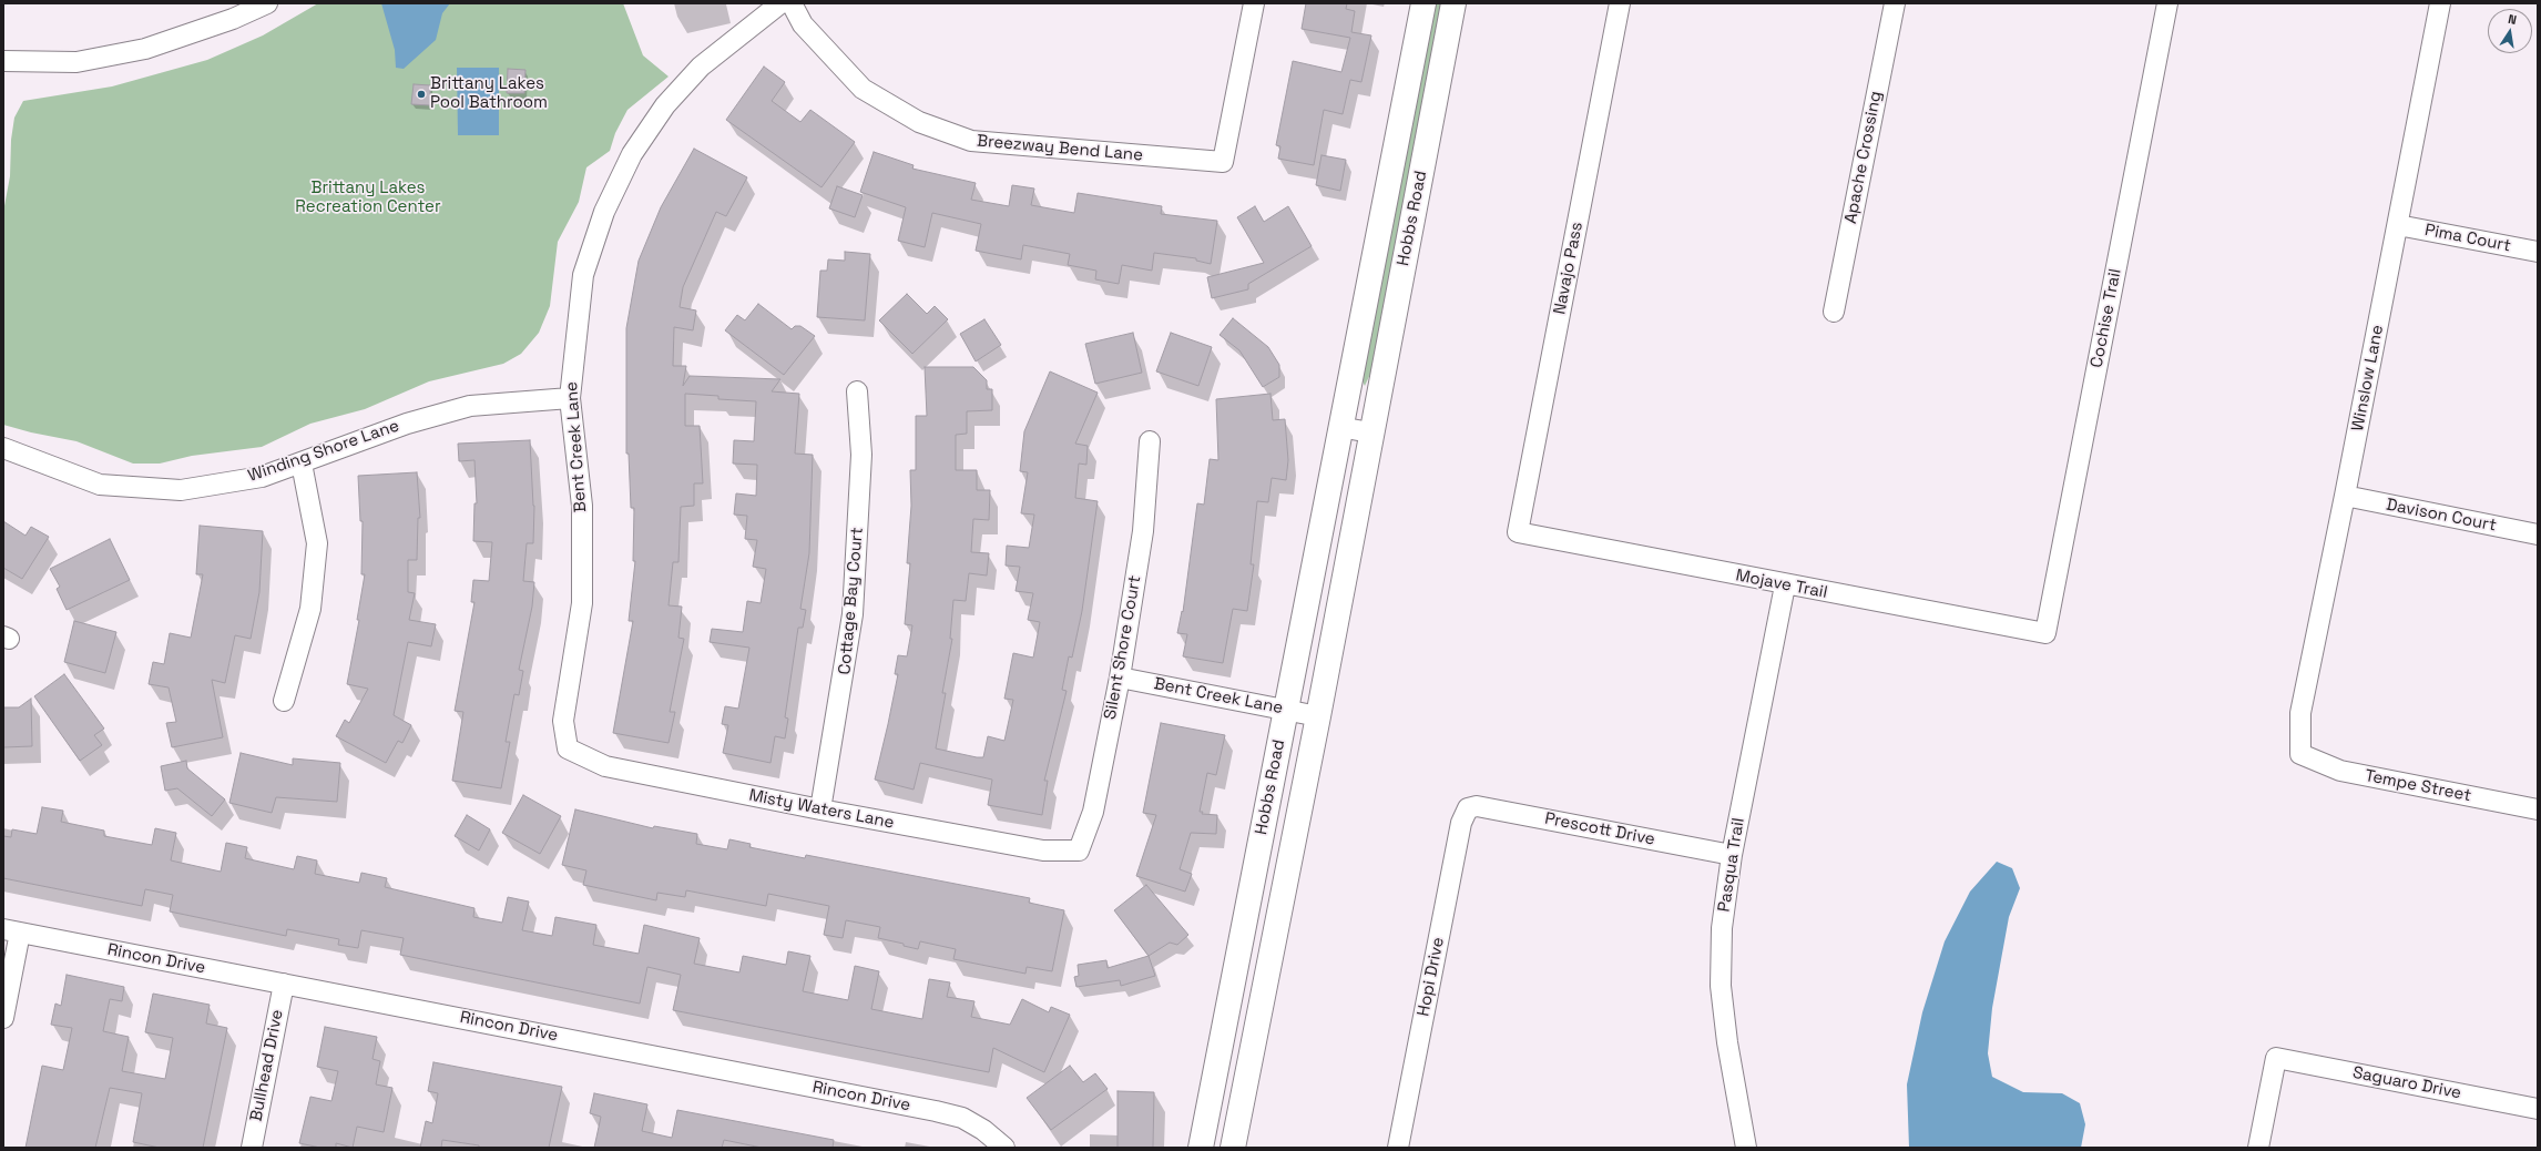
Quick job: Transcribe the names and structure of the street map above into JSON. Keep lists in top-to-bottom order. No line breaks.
{"streets":{"street":["Breezway Bend Lane","Apache Crossing","Hobbs Road","Pima Court","Navajo Pass","Cochise Trail","Winslow Lane","Bent Creek Lane","Winding Shore Lane","Davison Court","Mojave Trail","Cottage Bay Court","Silent Shore Court","Tempe Street","Misty Waters Lane","Prescott Drive","Pasqua Trail","Rincon Drive","Hopi Drive","Bullhead Drive","Saguaro Drive"]},"crossings":[["Hobbs Road","Bent Creek Lane"],["Pima Court","Winslow Lane"],["Navajo Pass","Mojave Trail"],["Cochise Trail","Mojave Trail"],["Winslow Lane","Davison Court"],["Winslow Lane","Tempe Street"],["Bent Creek Lane","Winding Shore Lane"],["Bent Creek Lane","Silent Shore Court"],["Bent Creek Lane","Misty Waters Lane"],["Mojave Trail","Pasqua Trail"],["Cottage Bay Court","Misty Waters Lane"],["Silent Shore Court","Misty Waters Lane"],["Prescott Drive","Pasqua Trail"],["Prescott Drive","Hopi Drive"],["Rincon Drive","Bullhead Drive"]],"parks":["Brittany Lakes Recreation Center"],"places":["Brittany Lakes Pool Bathroom"],"north":"top"}
